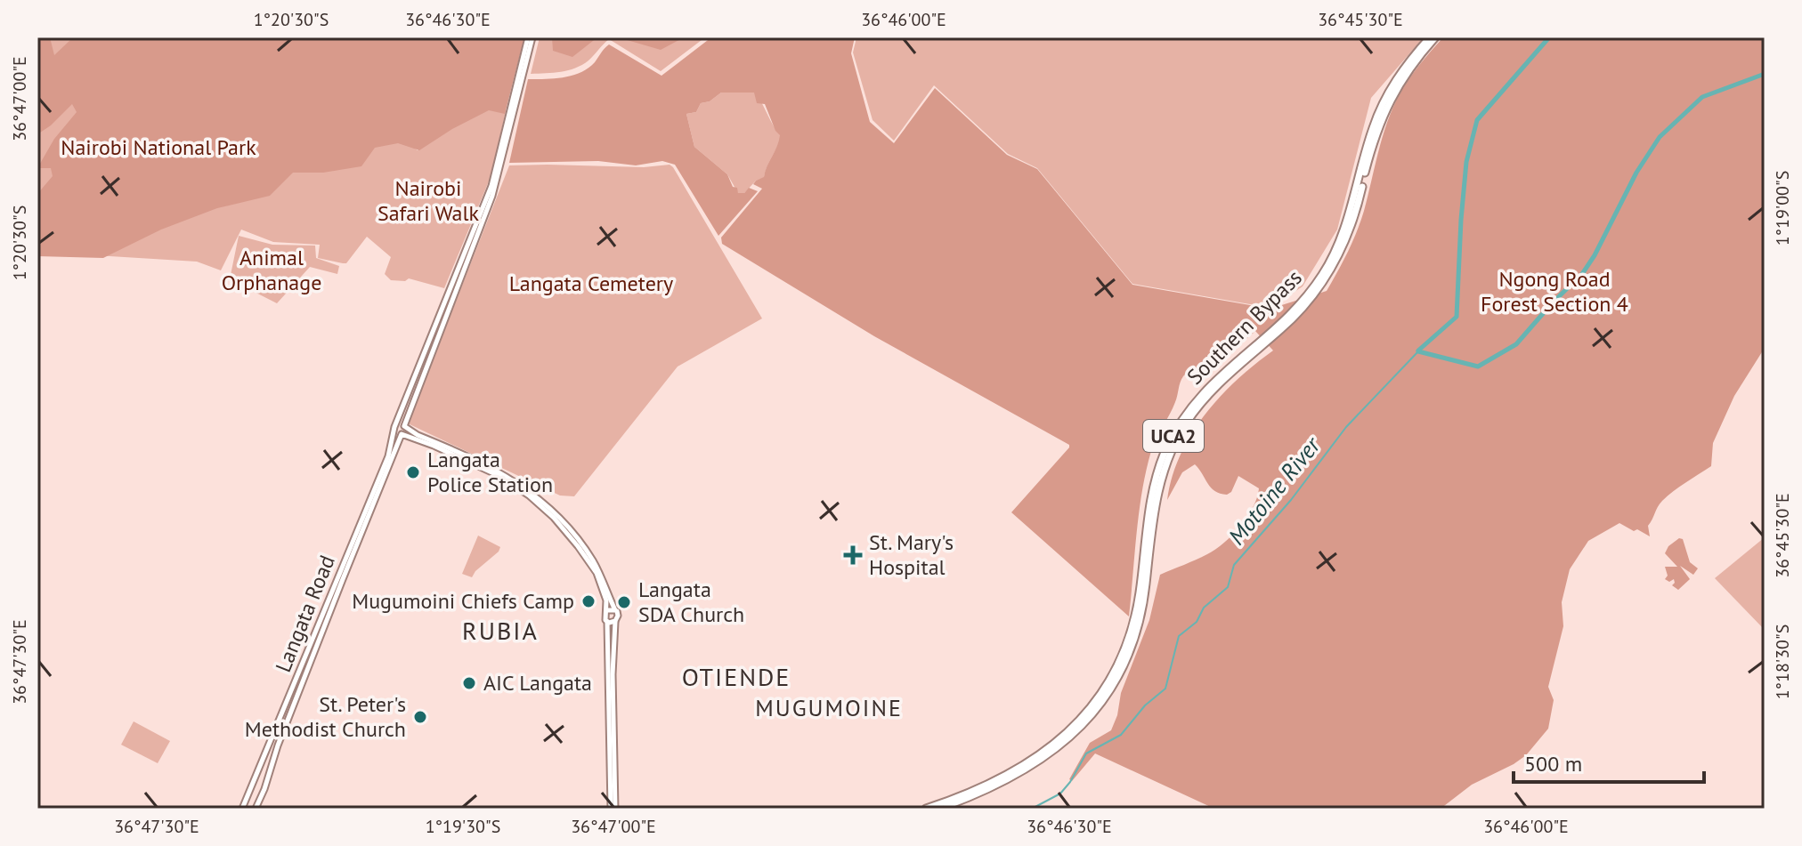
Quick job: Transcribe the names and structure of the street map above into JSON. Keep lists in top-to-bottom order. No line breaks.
{"streets":{"highway":["Southern Bypass","UCA2"],"main road":["Langata Road"]},"districts":["RUBIA","OTIENDE","MUGUMOINE"],"water":["Motoine River"],"parks":["Nairobi National Park","Nairobi Safari Walk","Animal Orphanage","Ngong Road Forest Section 4","Langata Cemetery"],"places":{"other":["Langata Police Station","Mugumoini Chiefs Camp","Langata SDA Church","AIC Langata","St. Peter's Methodist Church"],"health":["St. Mary's Hospital"]},"scale_bar":"500 m","coordinates":["1°20'30\"S","36°46'30\"E","36°46'00\"E","36°45'30\"E","36°47'00\"E","1°19'00\"S","1°18'30\"S","36°47'30\"E","1°19'30\"S"]}
